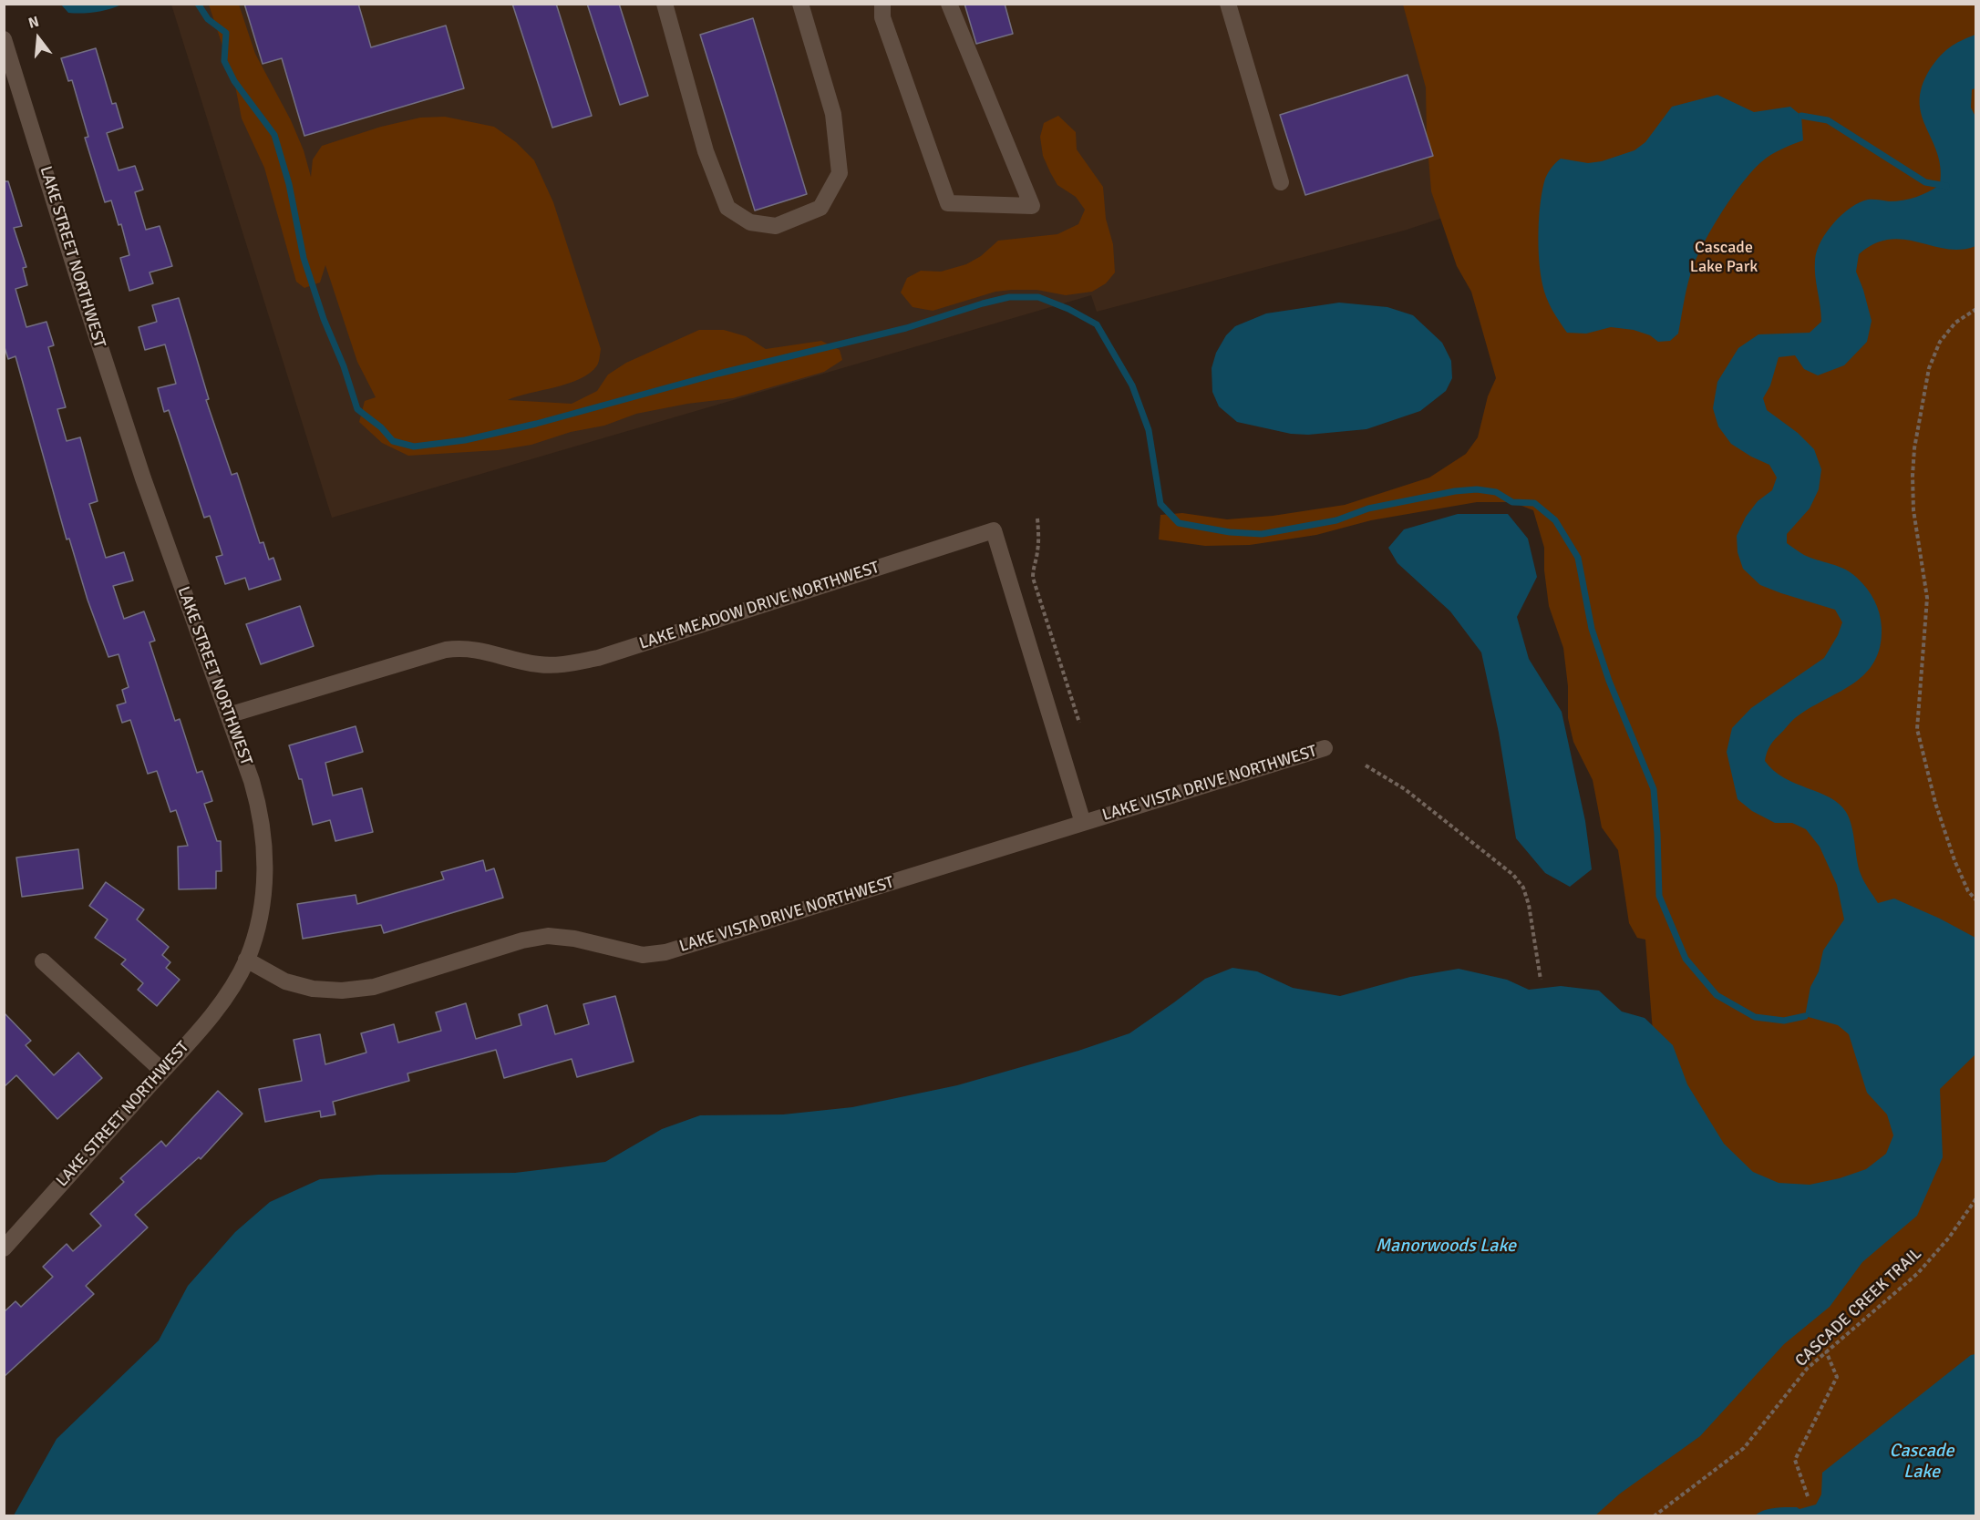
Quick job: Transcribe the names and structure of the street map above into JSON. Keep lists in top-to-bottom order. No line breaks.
{"streets":{"street":["LAKE STREET NORTHWEST","LAKE MEADOW DRIVE NORTHWEST","LAKE VISTA DRIVE NORTHWEST"],"path":["CASCADE CREEK TRAIL"]},"crossings":[["LAKE STREET NORTHWEST","LAKE MEADOW DRIVE NORTHWEST"],["LAKE STREET NORTHWEST","LAKE VISTA DRIVE NORTHWEST"],["LAKE MEADOW DRIVE NORTHWEST","LAKE VISTA DRIVE NORTHWEST"]],"water":["Manorwoods Lake","Cascade Lake"],"parks":["Cascade Lake Park"],"north":"top"}
